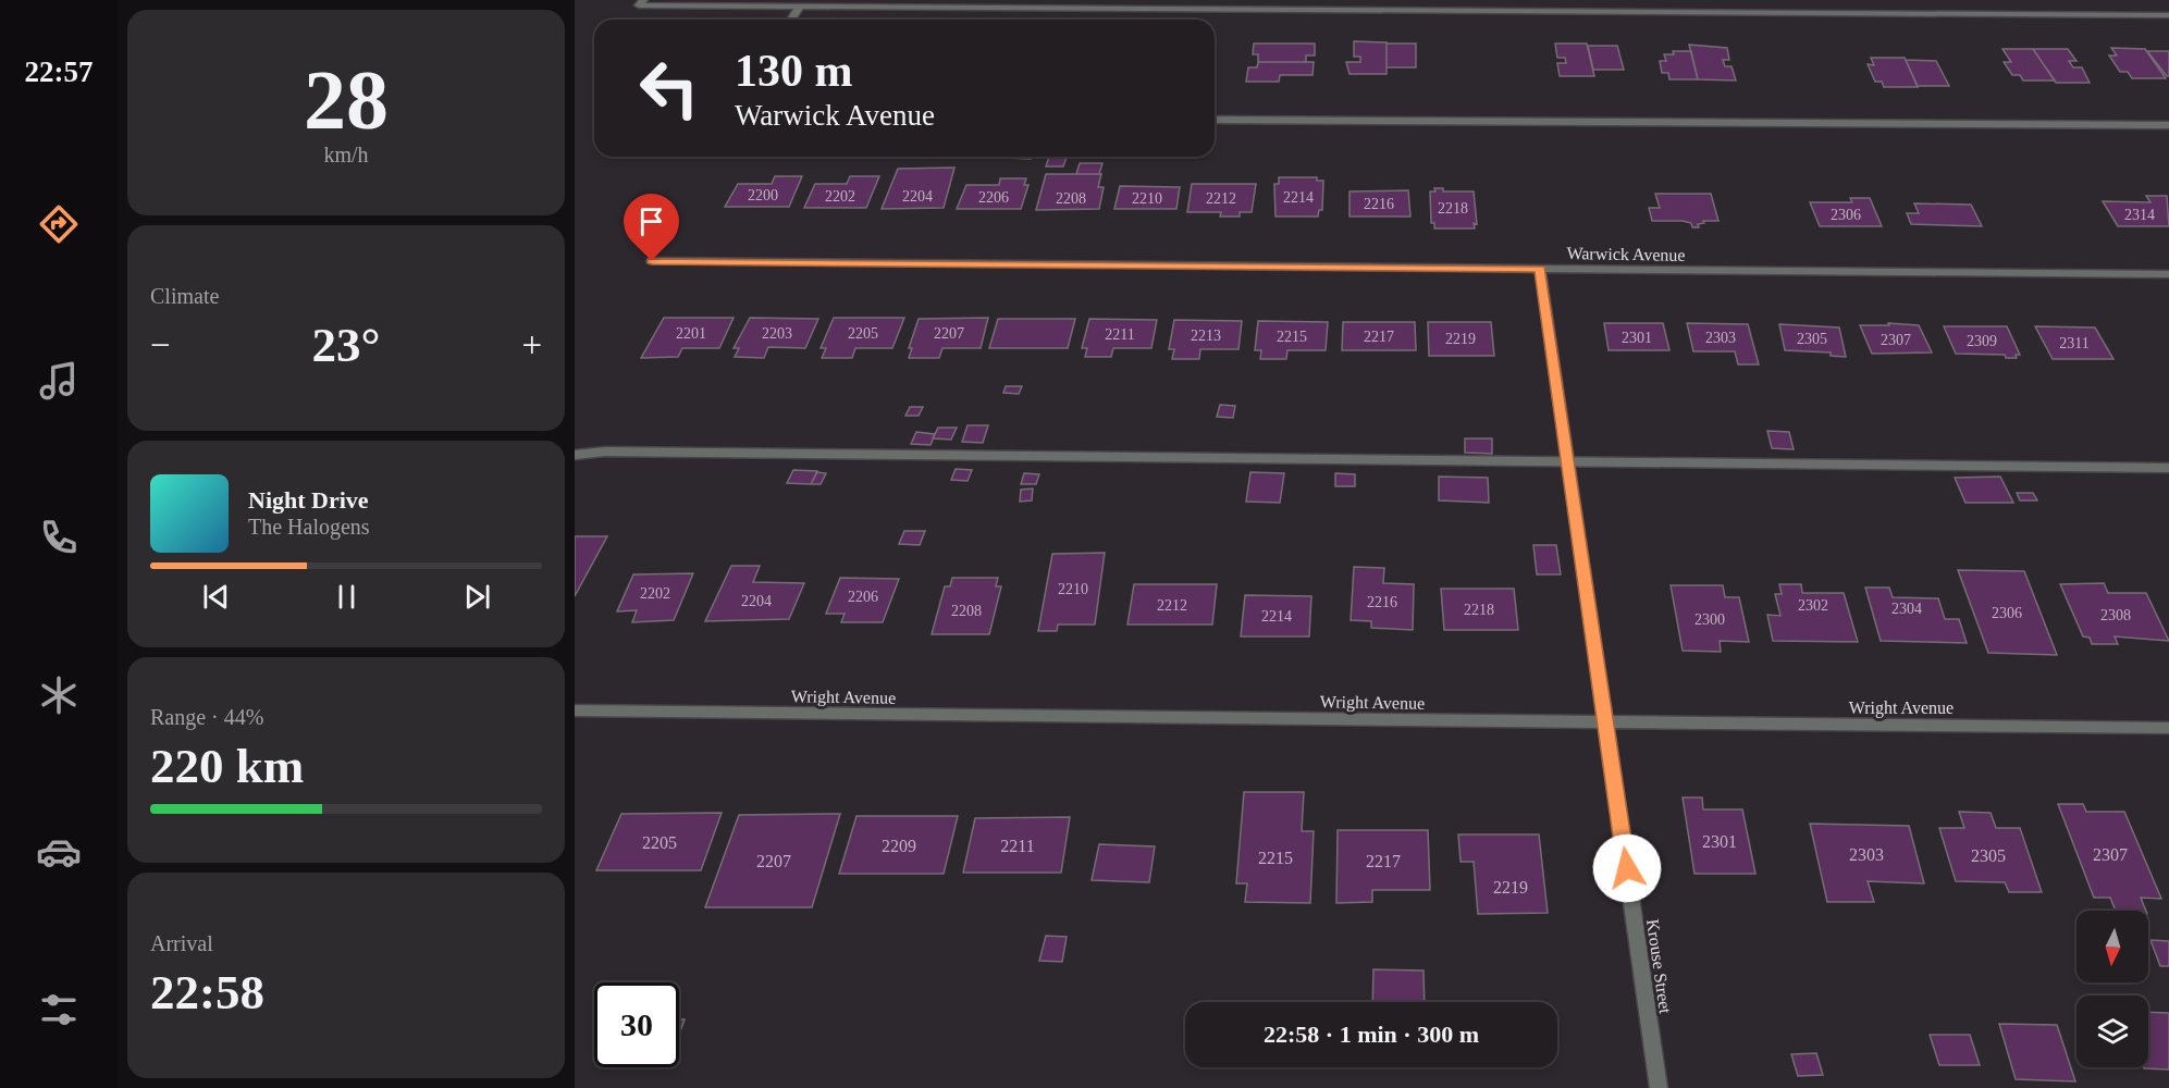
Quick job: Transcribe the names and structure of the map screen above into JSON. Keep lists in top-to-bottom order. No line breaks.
{"streets":{"street":["Warwick Avenue","Wright Avenue","Krouse Street"]},"crossings":[["Warwick Avenue","Krouse Street"],["Wright Avenue","Krouse Street"]],"house_numbers":["2200","2202","2204","2206","2214","2208","2210","2212","2216","2218","2306","2314","2201","2203","2205","2207","2211","2213","2215","2217","2301","2303","2219","2305","2307","2309","2311","2210","2202","2206","2204","2216","2212","2302","2304","2218","2208","2306","2308","2214","2300","2301","2205","2209","2211","2303","2307","2305","2215","2207","2217","2219"],"north":"bottom","page":{"tabs":"22:57","tile":[["28","km/h"],"Climate",["Range · 44%","220 km"],["Arrival","22:58"]],"turn":["130 m","Warwick Avenue"],"heat":["−","23°","+"],"song":["Night Drive","The Halogens"],"limit":"30","trip":"22:58 · 1 min · 300 m"}}
